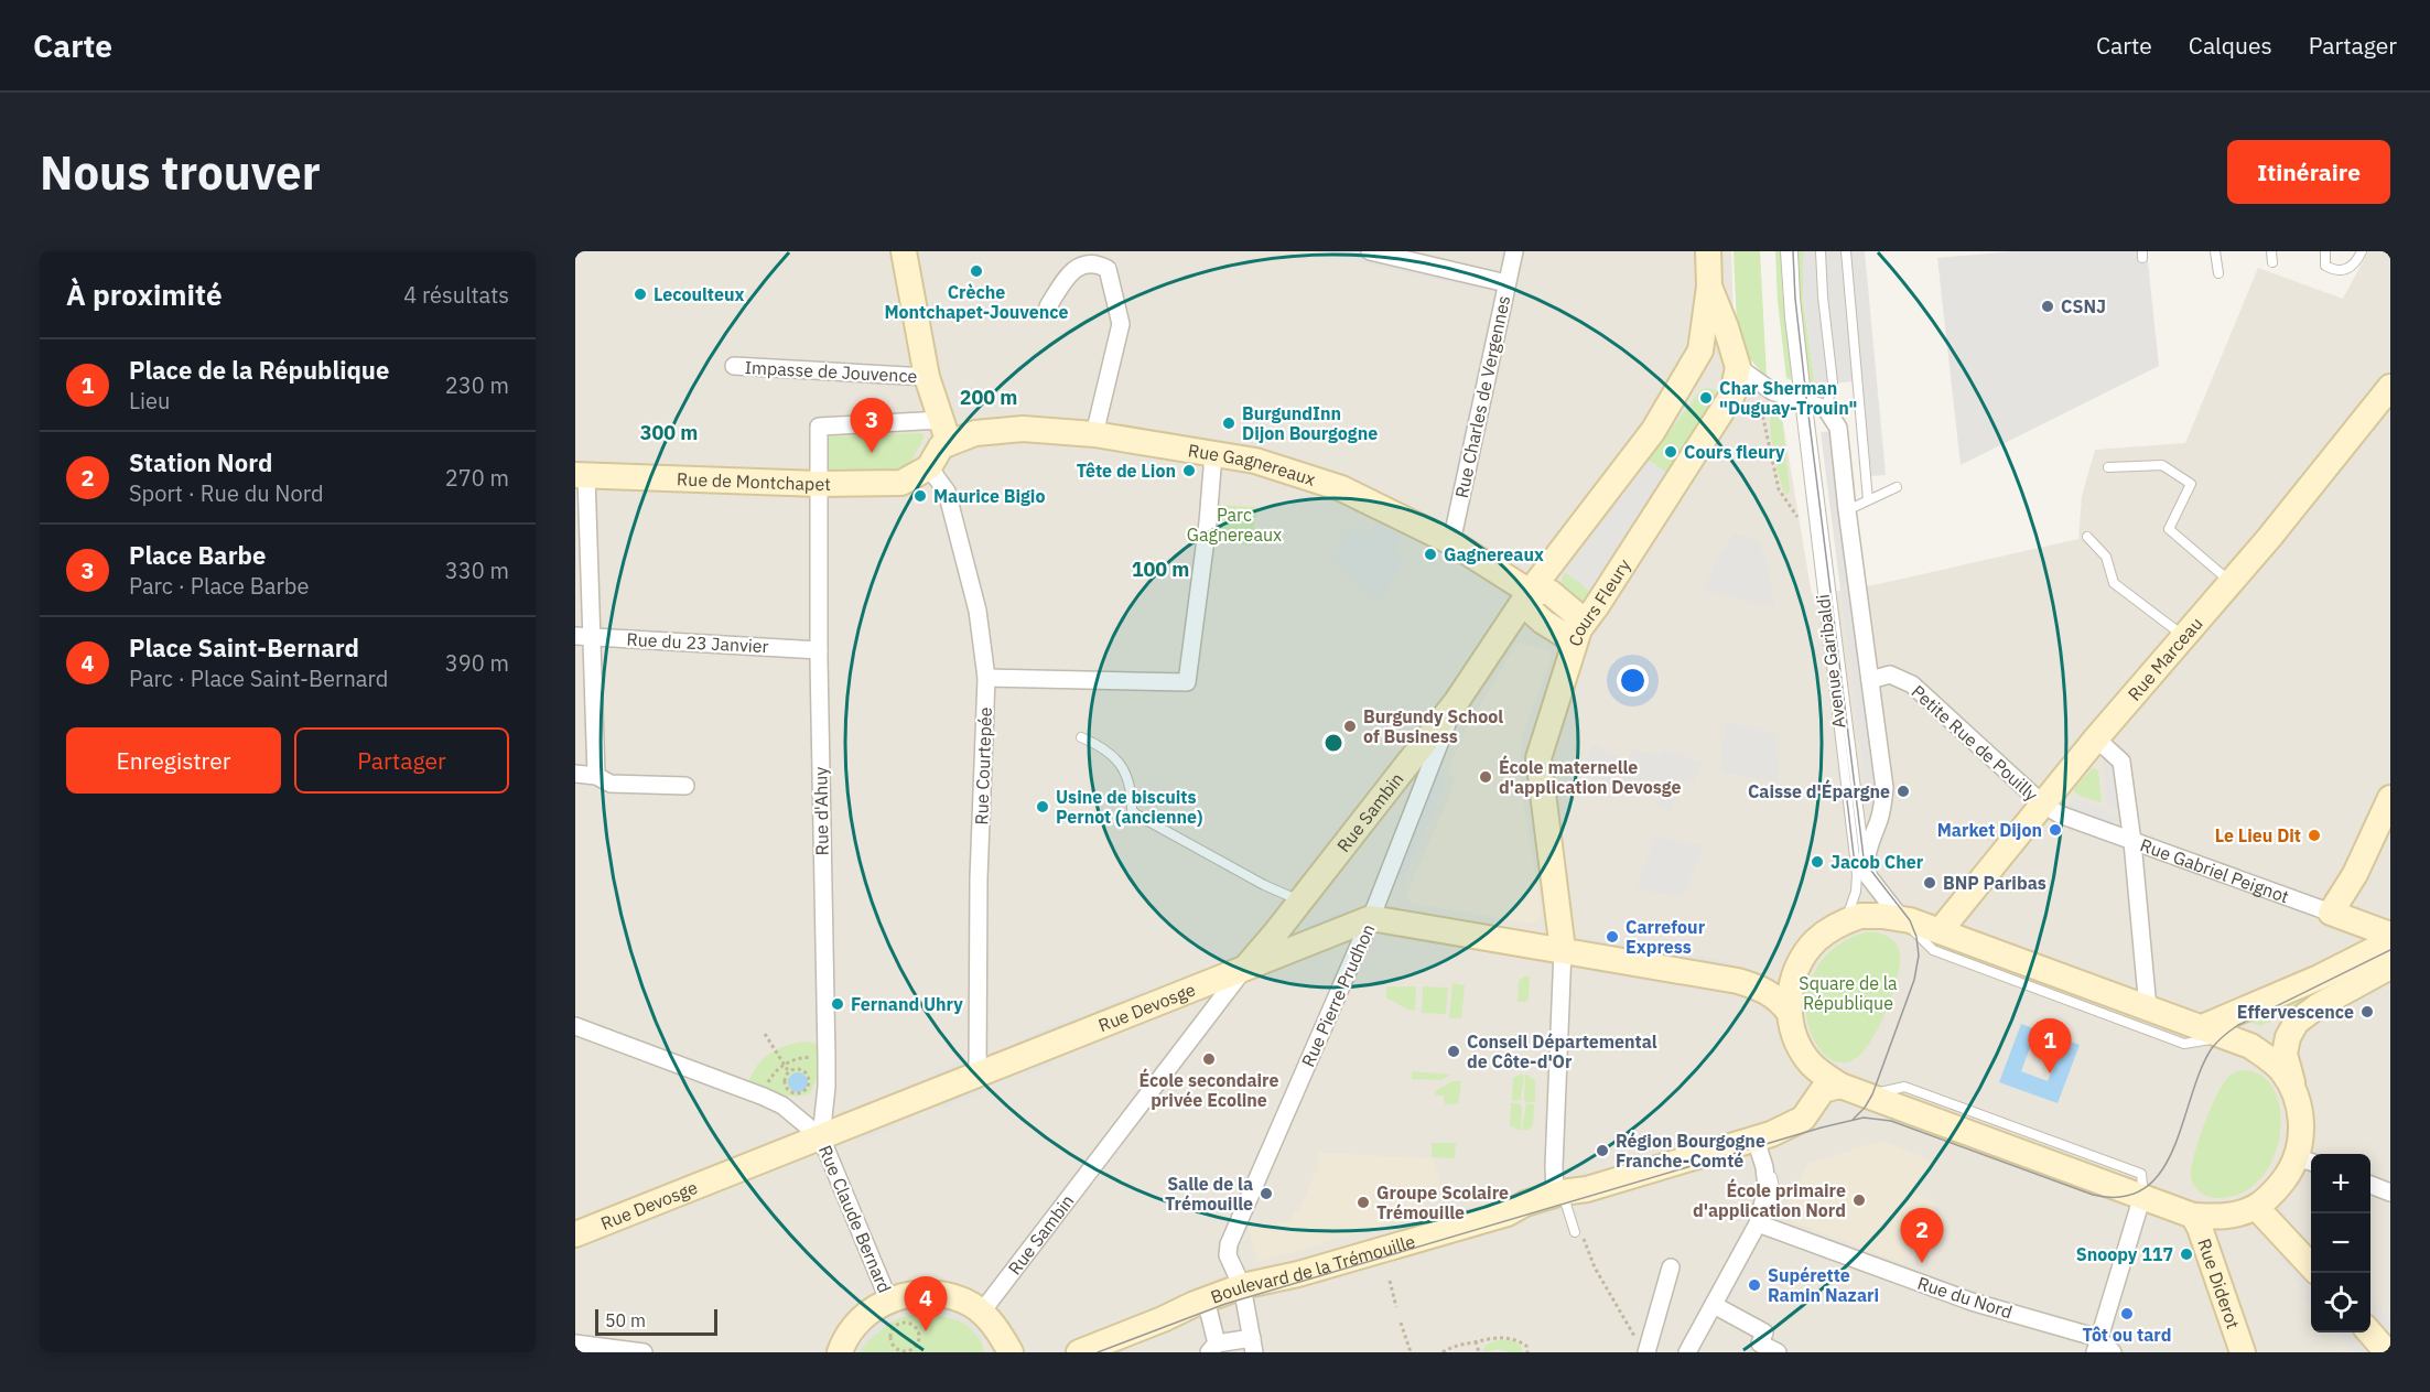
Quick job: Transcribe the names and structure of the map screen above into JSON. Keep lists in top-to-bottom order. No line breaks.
{"streets":{"main road":["Rue Gagnereaux","Rue de Montchapet","Cours Fleury","Rue Marceau","Rue Sambin","Rue Gabriel Peignot","Rue Devosge","Boulevard de la Trémouille","Rue Diderot"],"street":["Impasse de Jouvence","Rue Charles de Vergennes","Rue du 23 Janvier","Avenue Garibaldi","Petite Rue de Pouilly","Rue Courtepée","Rue d'Ahuy","Rue Pierre Prudhon","Rue Claude Bernard","Rue du Nord"]},"crossings":[["Rue Charles de Vergennes","Rue Gagnereaux"],["Rue Gagnereaux","Cours Fleury"],["Rue Gagnereaux","Rue d'Ahuy"],["Rue Gagnereaux","Rue Sambin"],["Rue de Montchapet","Rue Courtepée"],["Rue de Montchapet","Rue d'Ahuy"],["Cours Fleury","Rue Sambin"],["Rue du 23 Janvier","Rue d'Ahuy"],["Rue Marceau","Petite Rue de Pouilly"],["Rue Marceau","Rue Gabriel Peignot"],["Avenue Garibaldi","Petite Rue de Pouilly"],["Petite Rue de Pouilly","Rue Gabriel Peignot"],["Rue Courtepée","Rue Devosge"],["Rue d'Ahuy","Rue Devosge"],["Rue d'Ahuy","Rue Claude Bernard"],["Rue Sambin","Rue Pierre Prudhon"],["Rue Sambin","Rue Devosge"],["Rue Pierre Prudhon","Rue Devosge"],["Rue Pierre Prudhon","Boulevard de la Trémouille"],["Rue Devosge","Rue Claude Bernard"]],"parks":["Parc Gagnereaux","Square de la République"],"places":["Crèche Montchapet-Jouvence","Lecoulteux","CSNJ","Char Sherman \"Duguay-Trouin\"","BurgundInn Dijon Bourgogne","Cours fleury","Tête de Lion","Maurice Bigio","Gagnereaux","Burgundy School of Business","École maternelle d'application Devosge","Caisse d'Épargne","Usine de biscuits Pernot (ancienne)","Market Dijon","Le Lieu Dit","Jacob Cher","BNP Paribas","Carrefour Express","Fernand Uhry","Effervescence","Conseil Départemental de Côte-d'Or","École secondaire privée Ecoline","Région Bourgogne Franche-Comté","Salle de la Trémouille","École primaire d'application Nord","Groupe Scolaire Trémouille","Snoopy 117","Supérette Ramin Nazari","Tôt ou tard"],"scale_bar":"50 m","page":{"header":"Carte","nav":["Carte","Calques","Partager"],"buttons":["Itinéraire",["Enregistrer","Partager"]],"title":"Nous trouver","heading":["À proximité","4 résultats"],"list":[{"mark":"1","name":"Place de la République","note":"Lieu","value":"230 m"},{"mark":"2","name":"Station Nord","note":"Sport · Rue du Nord","value":"270 m"},{"mark":"3","name":"Place Barbe","note":"Parc · Place Barbe","value":"330 m"},{"mark":"4","name":"Place Saint-Bernard","note":"Parc · Place Saint-Bernard","value":"390 m"}],"pins":["3","1","2","4"],"map_buttons":["+","−"],"scale":"50 m"},"rings":["200 m","300 m","100 m"]}
